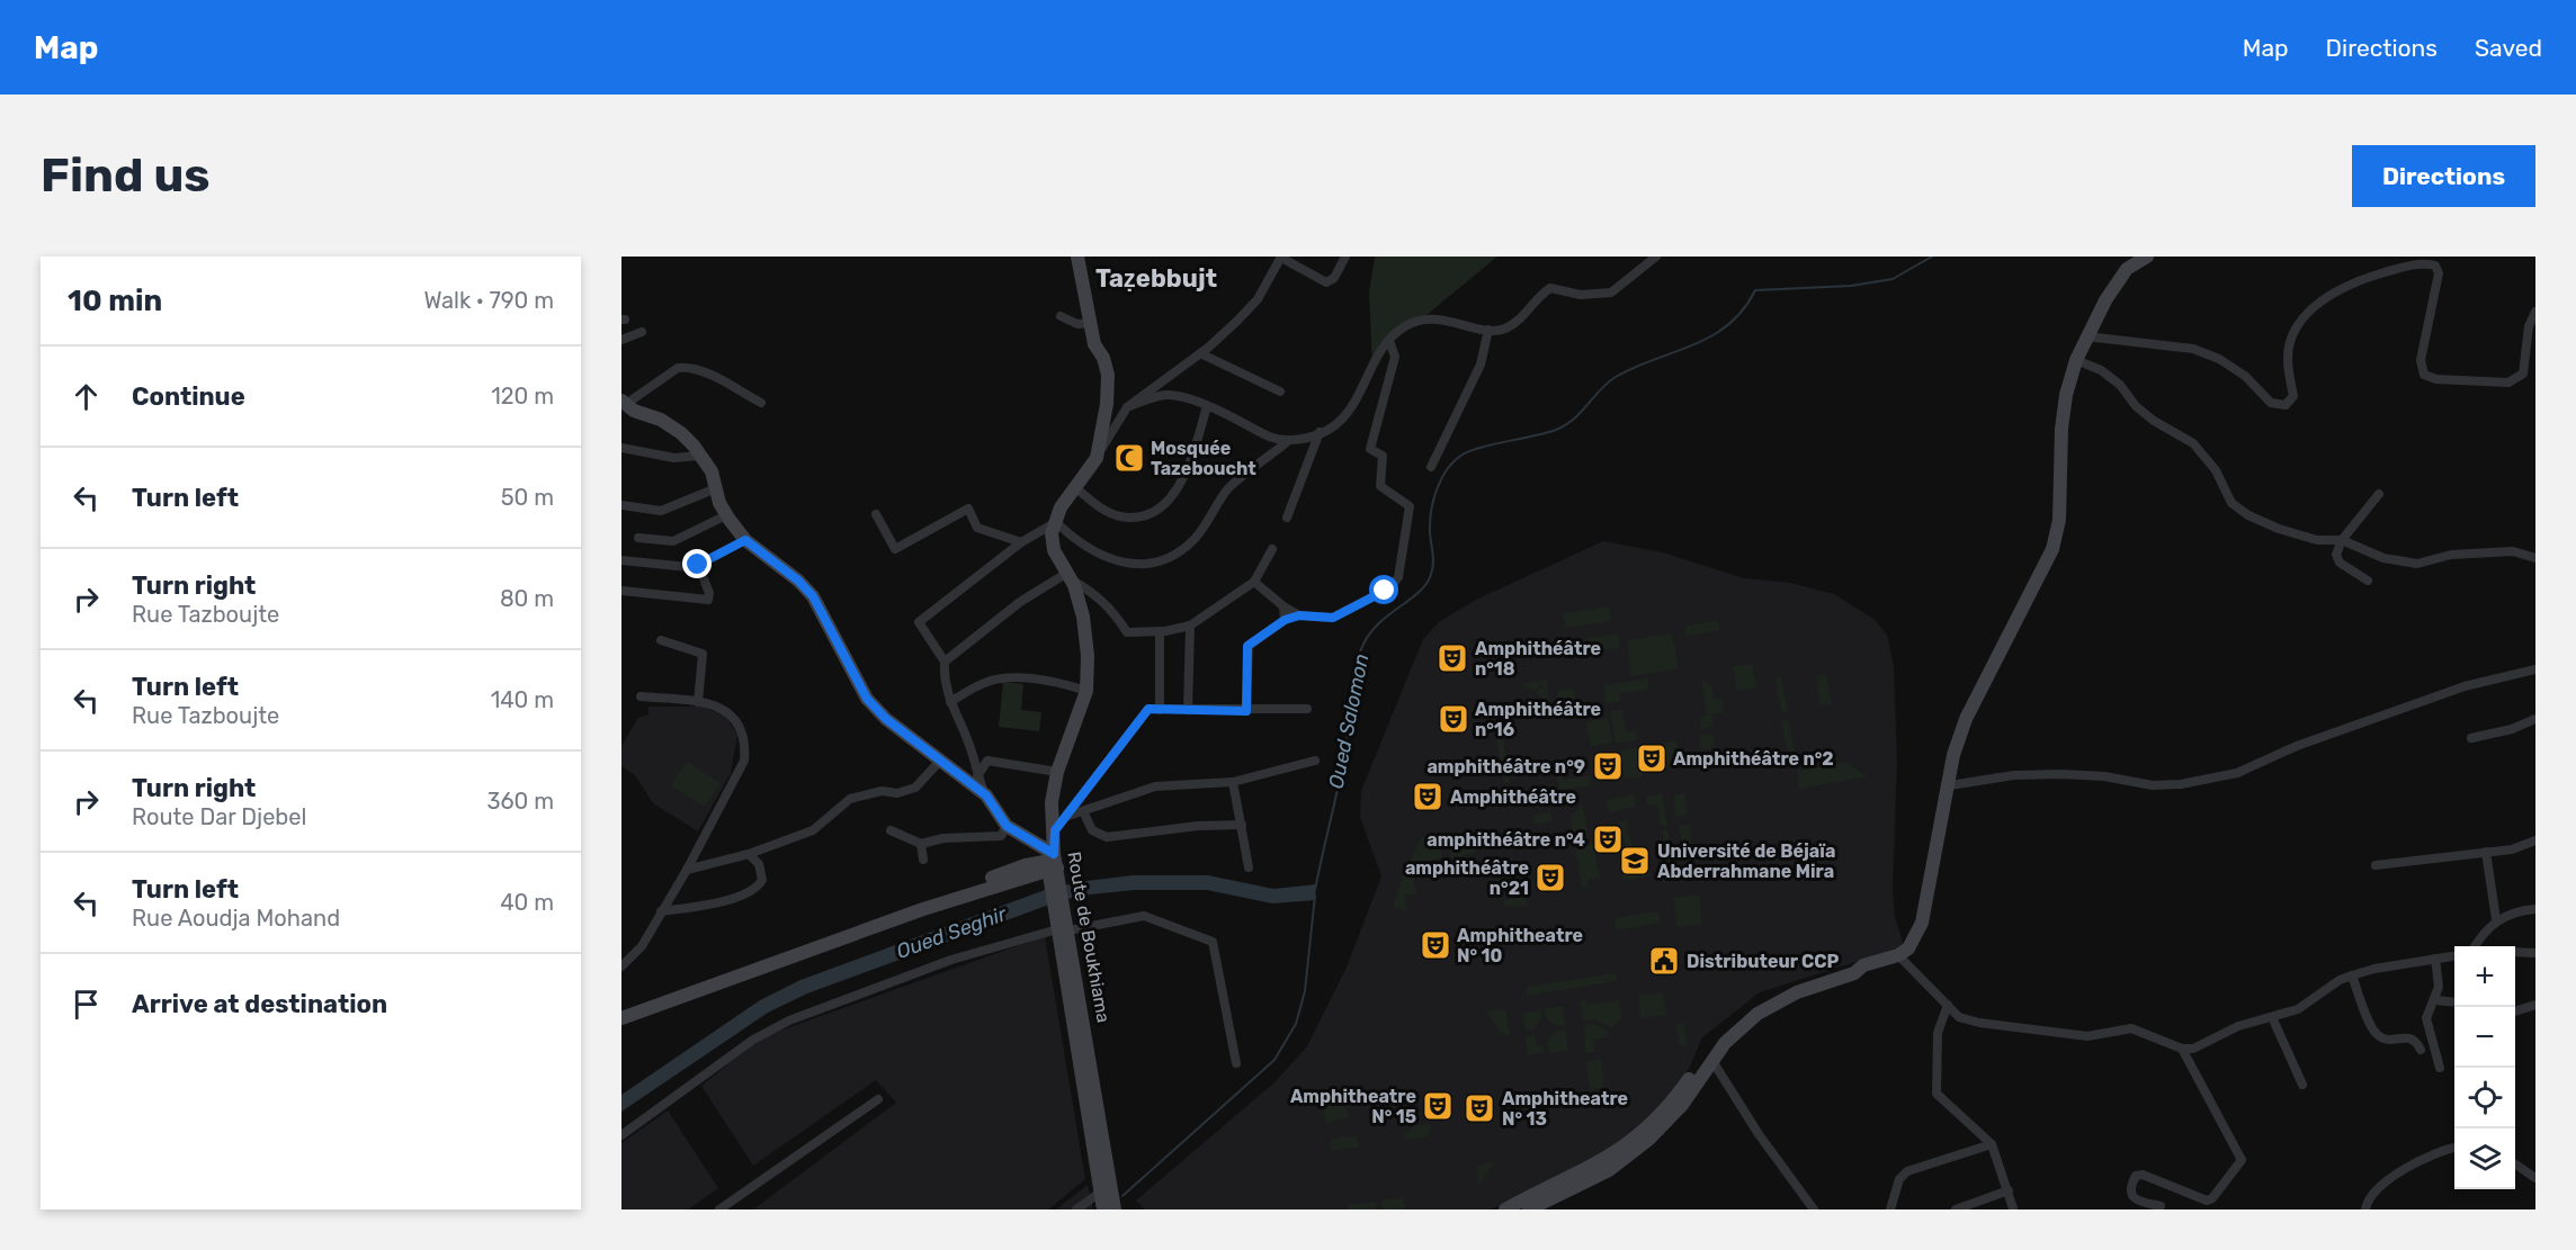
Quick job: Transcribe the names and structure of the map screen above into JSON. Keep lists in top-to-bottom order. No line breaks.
{"streets":{"street":["Route de Boukhiama"]},"districts":["Taẓebbujt"],"water":["Oued Salomon","Oued Seghir"],"places":{"mosque":["Mosquée Tazeboucht"],"theatre":["Amphithéâtre n°18","Amphithéâtre n°16","Amphithéâtre n°2","amphithéâtre n°9","Amphithéâtre","amphithéâtre n°4","amphithéâtre n°21","Amphitheatre N° 10","Amphitheatre N° 15","Amphitheatre N° 13"],"school or university":["Université de Béjaïa Abderrahmane Mira"],"public building":["Distributeur CCP"]},"page":{"header":"Map","nav":["Map","Directions","Saved"],"buttons":"Directions","title":"Find us","heading":["10 min","Walk · 790 m"],"list":[["Continue","120 m"],["Turn left","50 m"],["Turn right","Rue Tazboujte","80 m"],["Turn left","Rue Tazboujte","140 m"],["Turn right","Route Dar Djebel","360 m"],["Turn left","Rue Aoudja Mohand","40 m"],"Arrive at destination"],"map_buttons":["+","−"]}}
